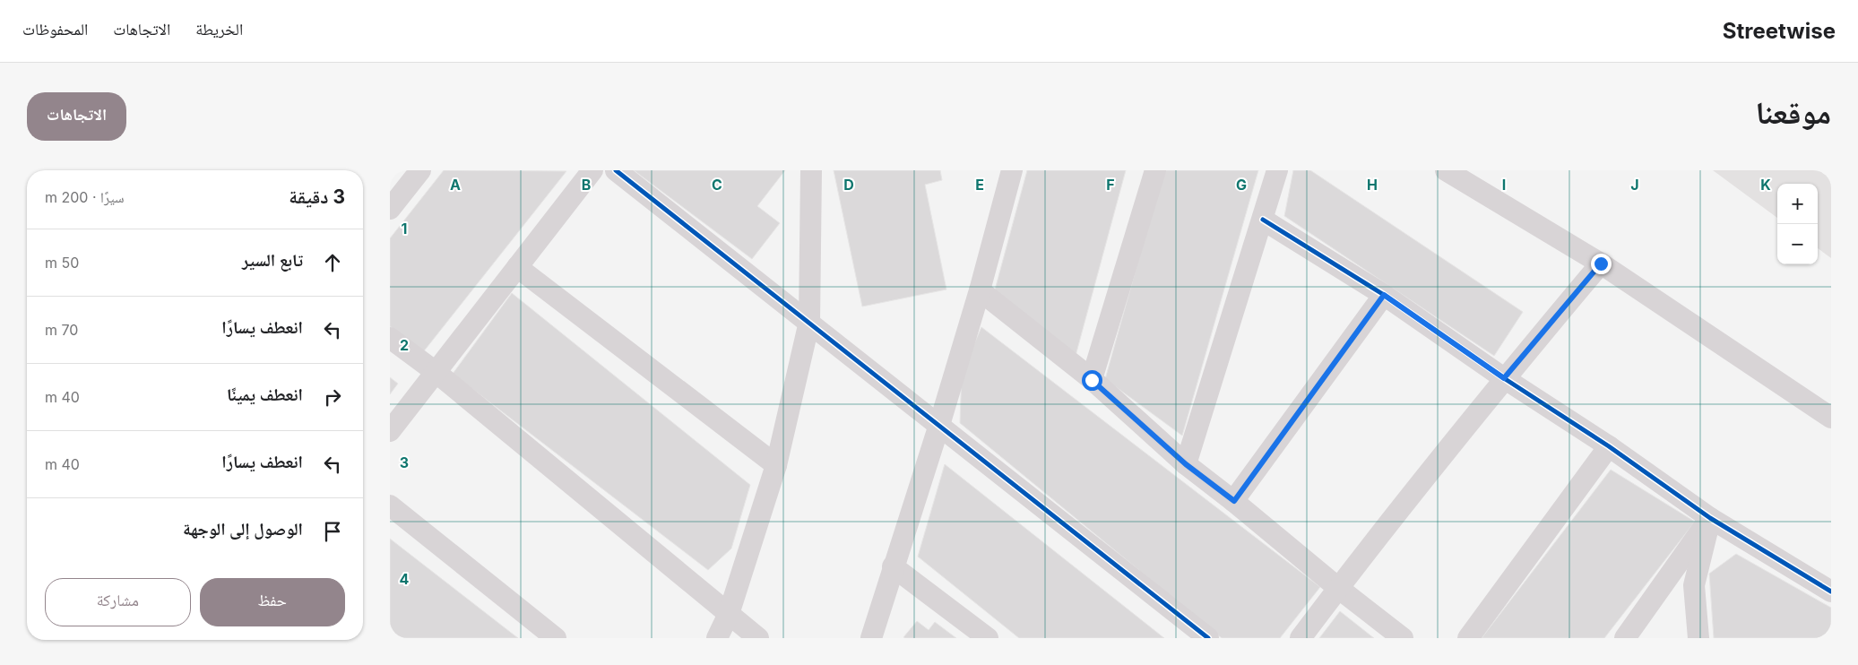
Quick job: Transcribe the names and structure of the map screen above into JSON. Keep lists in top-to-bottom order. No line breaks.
{"page":{"header":"Streetwise","nav":["الخريطة","الاتجاهات","المحفوظات"],"title":"موقعنا","buttons":["الاتجاهات",["حفظ","مشاركة"]],"heading":["3 دقيقة","سيرًا · 200 m"],"map_buttons":["+","−"],"list":[["تابع السير","50 m"],["انعطف يسارًا","70 m"],["انعطف يمينًا","40 m"],["انعطف يسارًا","40 m"],"الوصول إلى الوجهة"]},"grid":{"columns":["A","B","C","D","E","F","G","H","I","J","K"],"rows":["1","2","3","4"]}}
